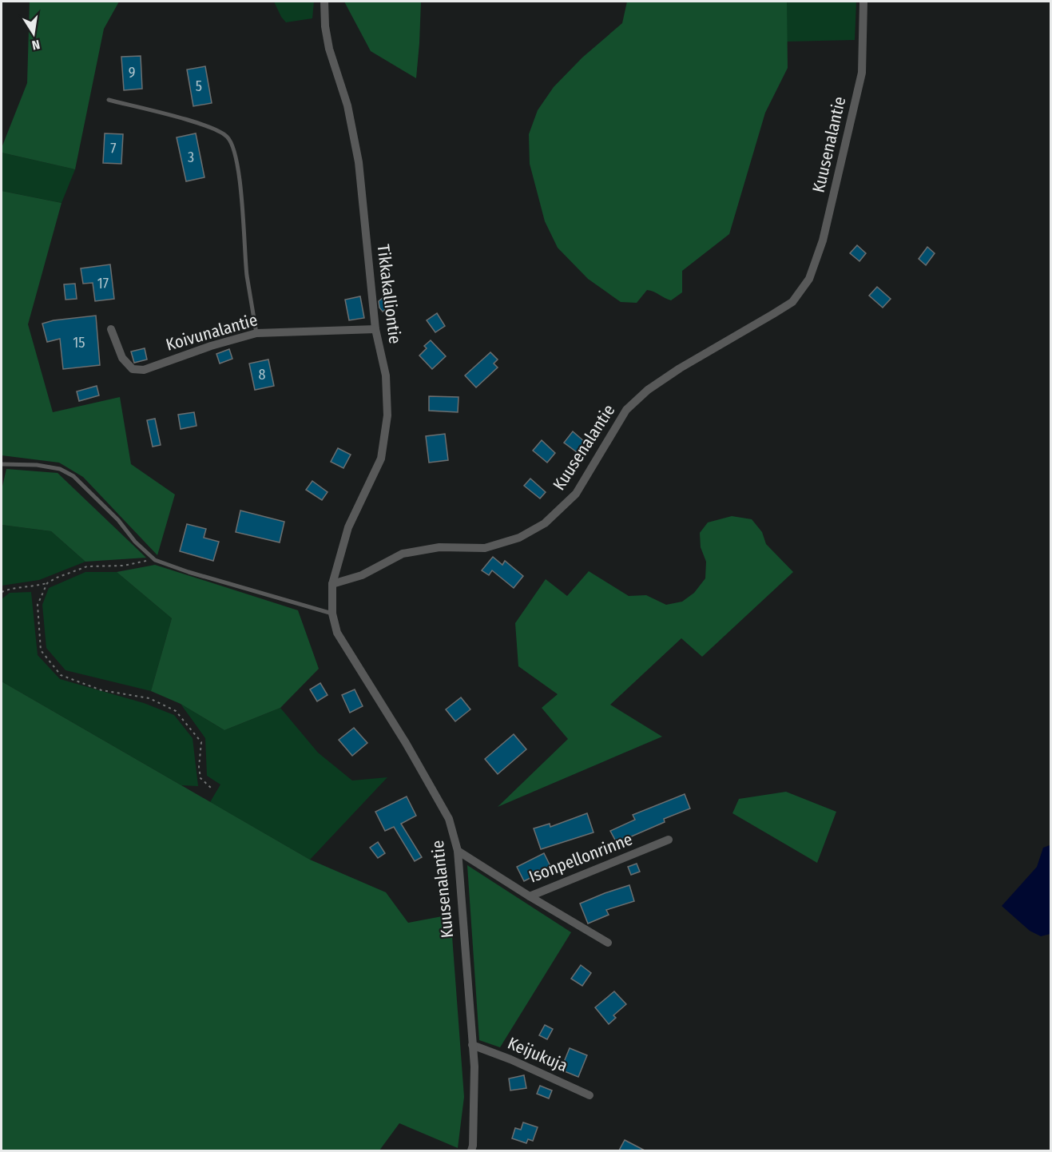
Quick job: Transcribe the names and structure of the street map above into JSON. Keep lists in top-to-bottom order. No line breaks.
{"streets":{"street":["Kuusenalantie","Tikkakalliontie","Koivunalantie","Isonpellonrinne","Keijukuja"]},"crossings":[["Kuusenalantie","Tikkakalliontie"],["Kuusenalantie","Isonpellonrinne"],["Kuusenalantie","Keijukuja"],["Tikkakalliontie","Koivunalantie"]],"house_numbers":["9","5","7","3","17","15","8"],"north":"bottom"}
